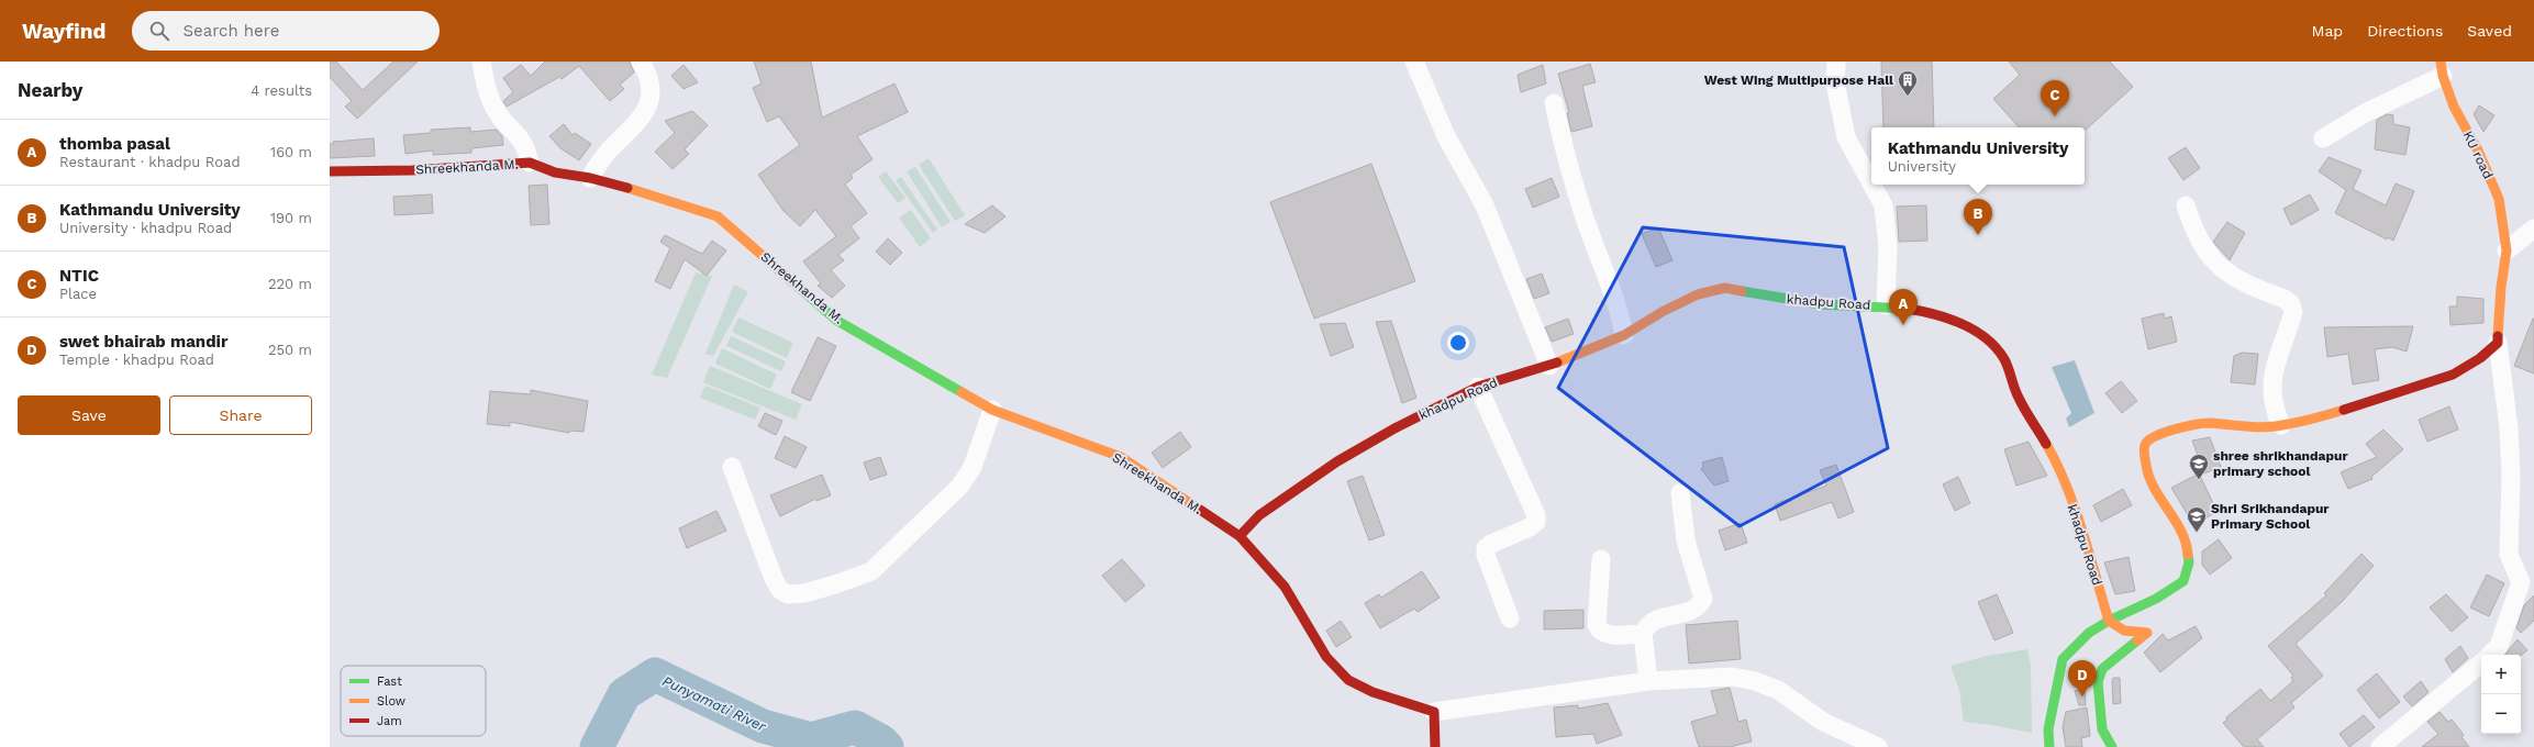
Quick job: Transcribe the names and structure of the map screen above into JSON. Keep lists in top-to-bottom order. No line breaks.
{"streets":{"street":["KU road","Shreekhanda M.","khadpu Road"]},"crossings":[["Shreekhanda M.","khadpu Road"]],"water":["Punyamati River"],"places":{"building":["West Wing Multipurpose Hall"],"school or university":["shree shrikhandapur primary school","Shri Srikhandapur Primary School"]},"legend":["Fast","Slow","Jam"],"page":{"header":"Wayfind","search":"Search here","nav":["Map","Directions","Saved"],"heading":["Nearby","4 results"],"pins":["C","B","A","D"],"list":[{"mark":"A","name":"thomba pasal","note":"Restaurant · khadpu Road","value":"160 m"},{"mark":"B","name":"Kathmandu University","note":"University · khadpu Road","value":"190 m"},{"mark":"C","name":"NTIC","note":"Place","value":"220 m"},{"mark":"D","name":"swet bhairab mandir","note":"Temple · khadpu Road","value":"250 m"}],"popup":["Kathmandu University","University"],"buttons":["Save","Share"],"map_buttons":["+","−"]}}
